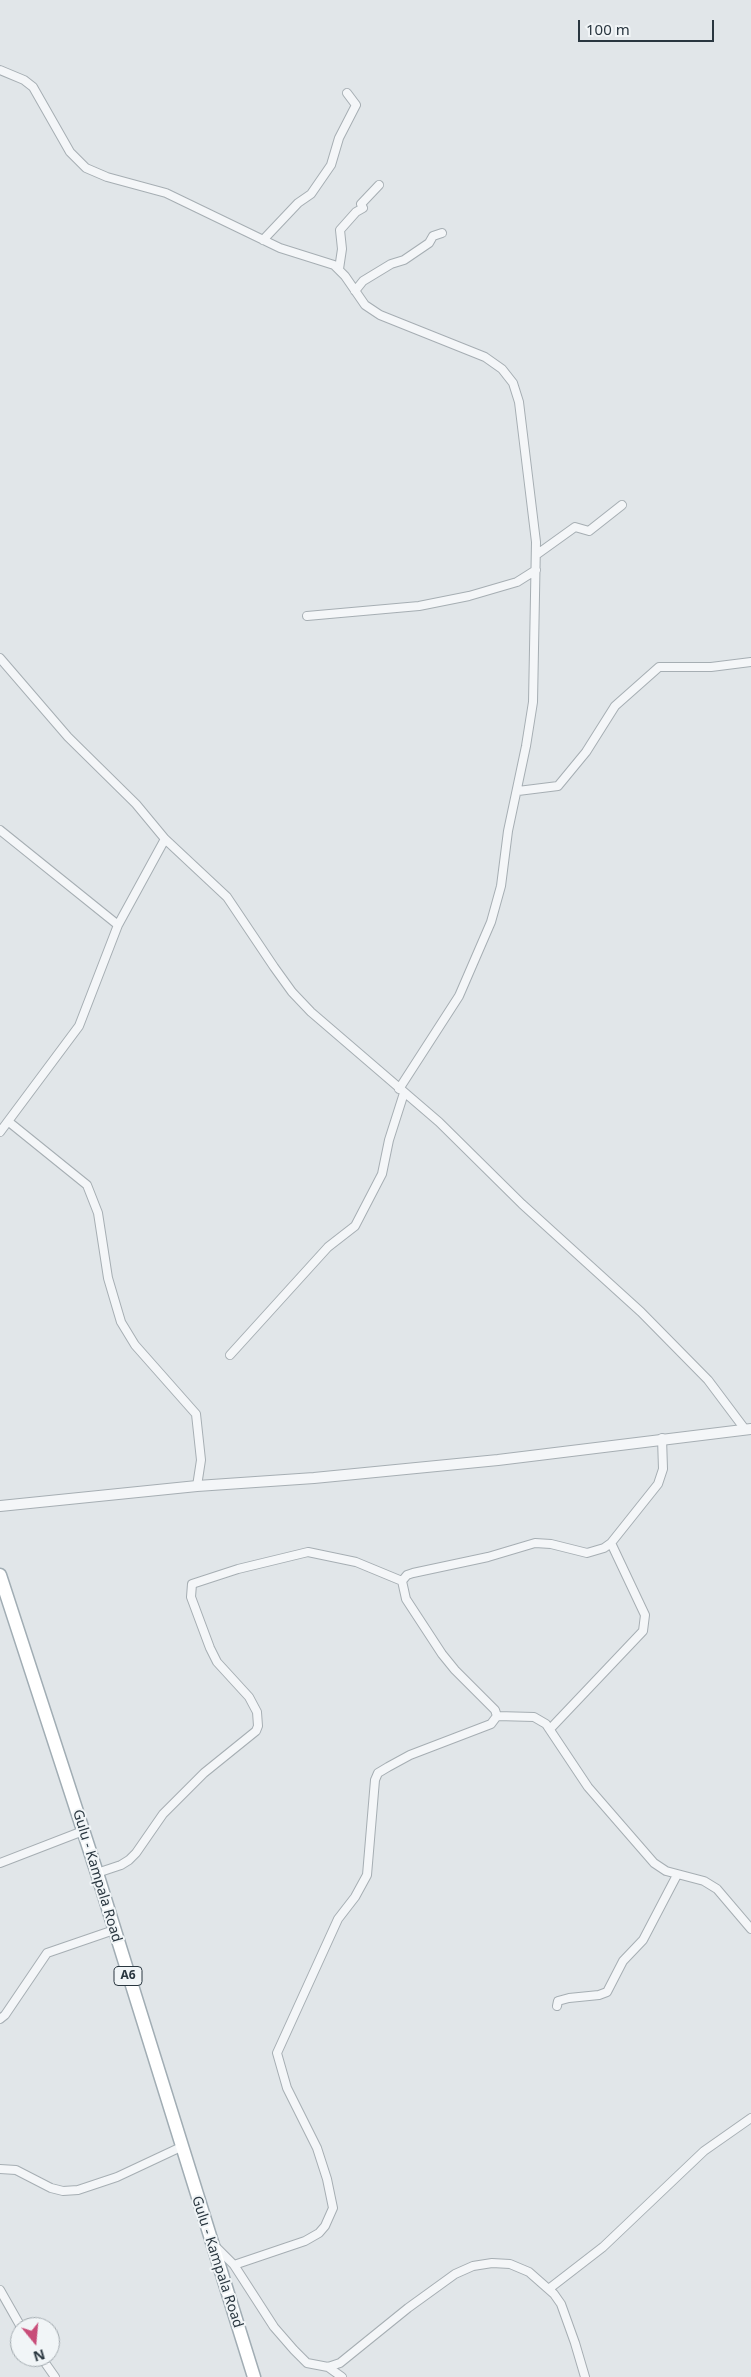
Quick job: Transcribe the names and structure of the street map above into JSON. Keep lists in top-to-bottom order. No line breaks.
{"streets":{"main road":["Gulu - Kampala Road","A6"]},"scale_bar":"100 m","north":"bottom"}
